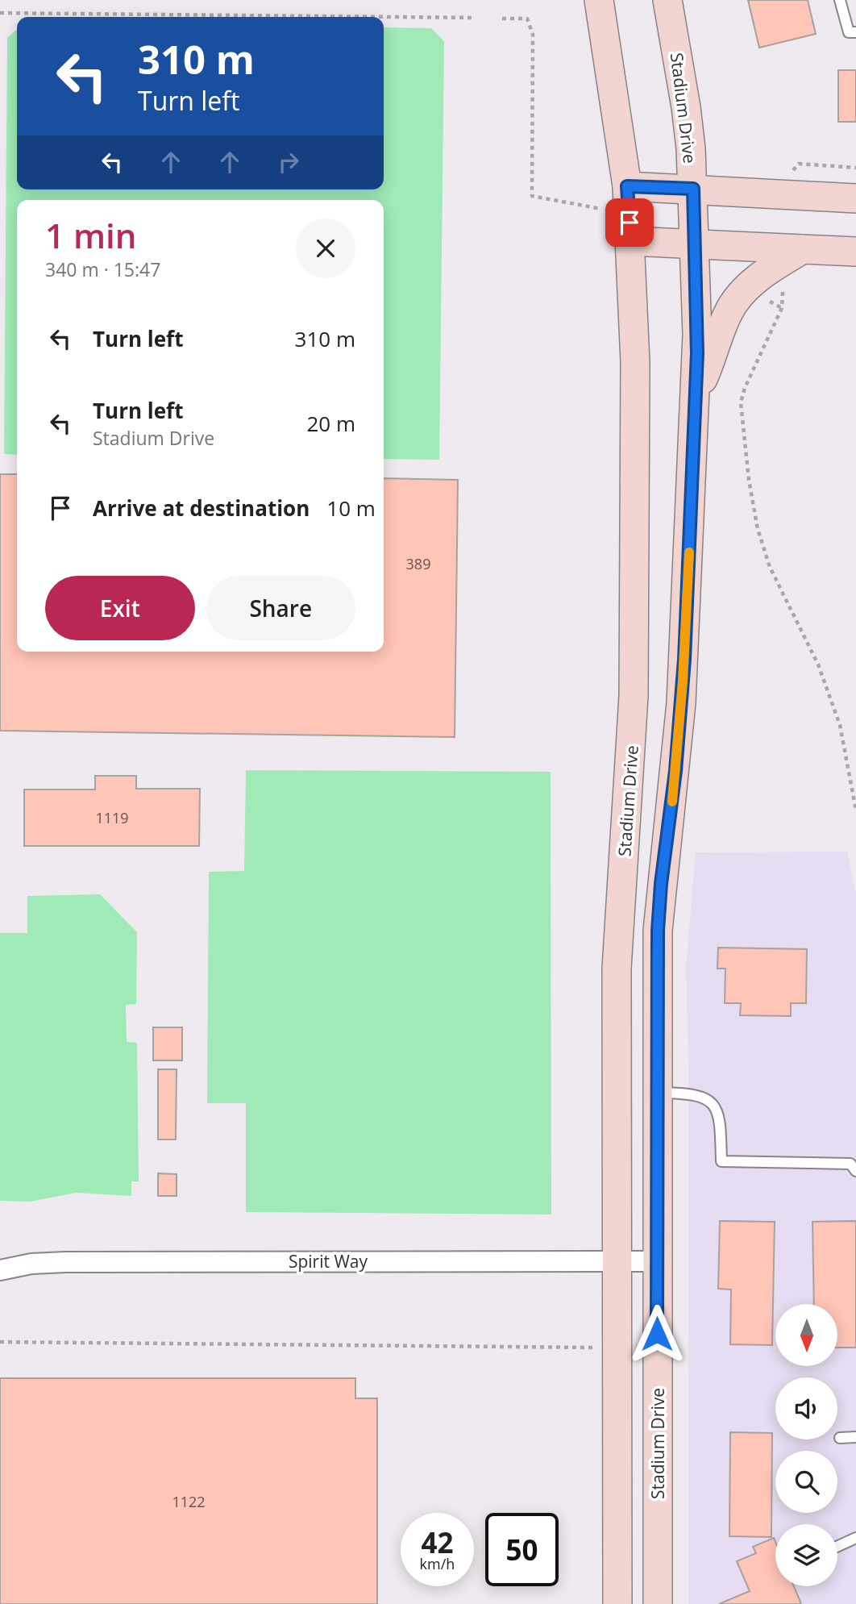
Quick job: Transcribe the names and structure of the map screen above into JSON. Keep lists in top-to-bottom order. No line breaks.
{"streets":{"main road":["Stadium Drive"],"street":["Spirit Way"]},"crossings":[["Stadium Drive","Spirit Way"]],"house_numbers":["389","1119","1122"],"north":"bottom","page":{"turn":["310 m","Turn left"],"heading":["1 min","340 m · 15:47"],"list":[{"name":"Turn left","value":"310 m"},{"name":"Turn left","note":"Stadium Drive","value":"20 m"},{"name":"Arrive at destination","value":"10 m"}],"buttons":["Exit","Share"],"speed":"42 km/h","limit":"50"}}
